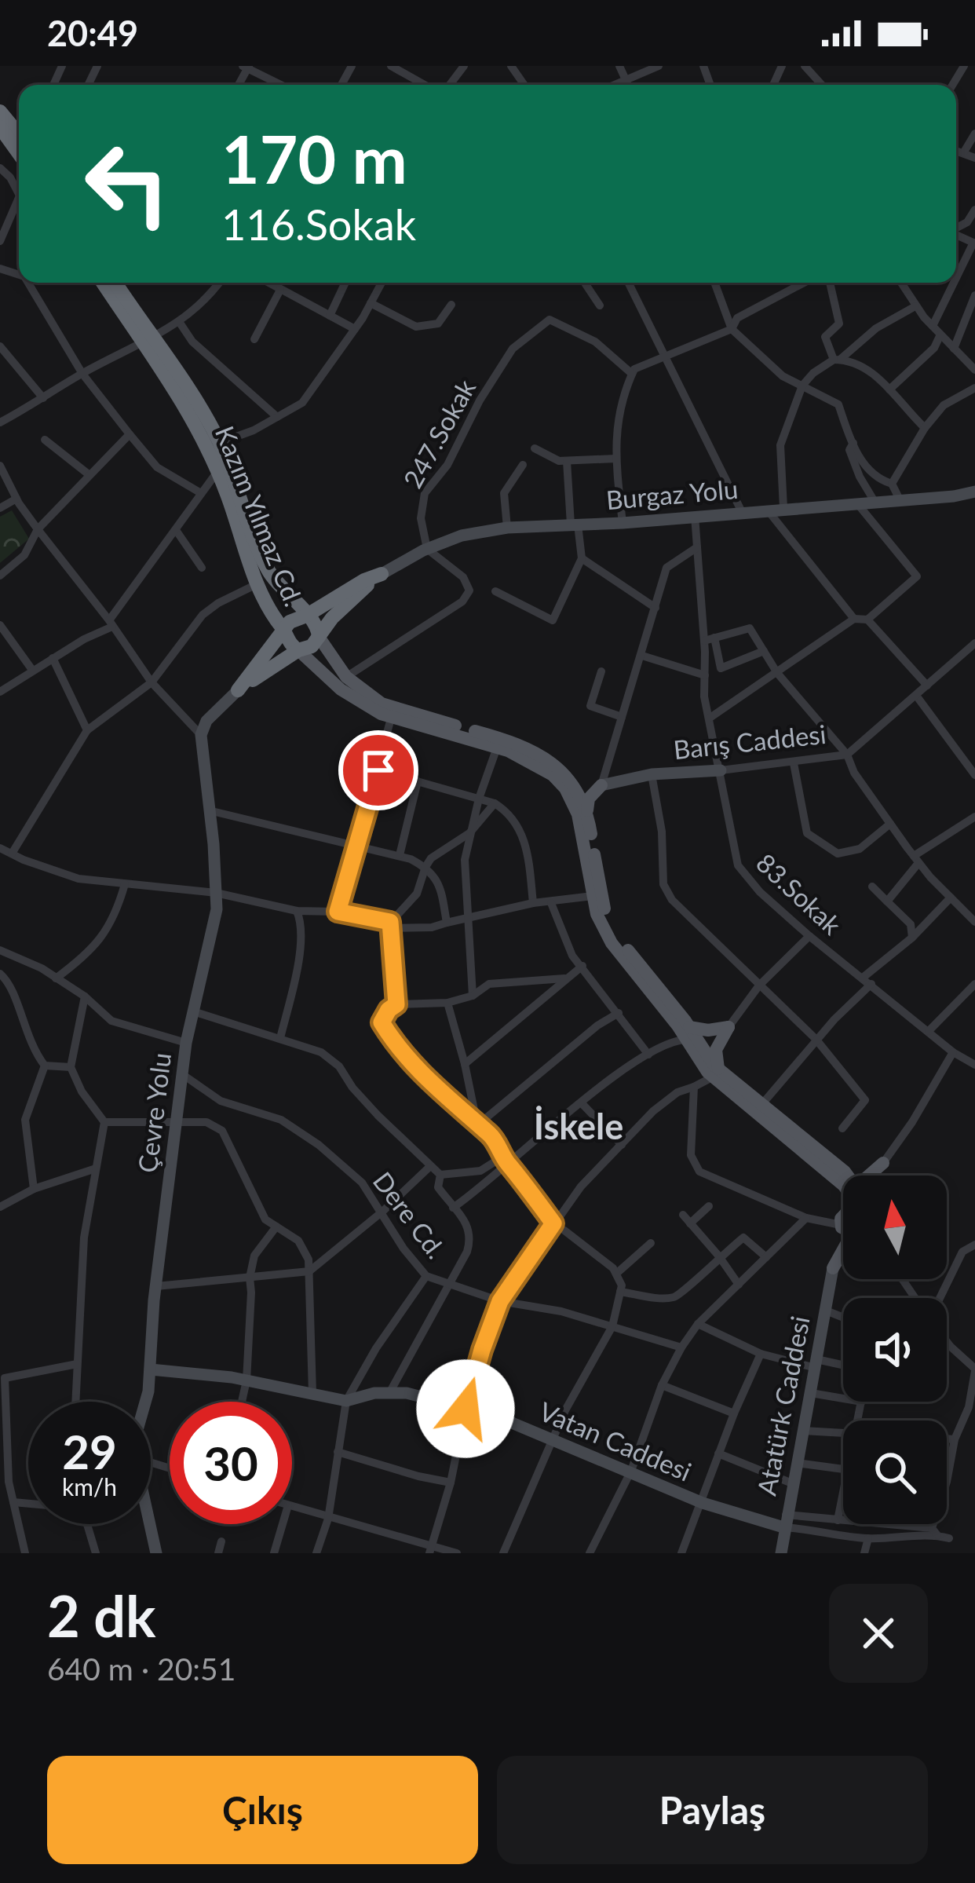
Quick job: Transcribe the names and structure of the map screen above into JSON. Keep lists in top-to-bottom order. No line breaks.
{"streets":{"highway":["Kazım Yılmaz Cd."],"street":["247.Sokak","Burgaz Yolu","Barış Caddesi","83.Sokak","Çevre Yolu","Dere Cd.","Atatürk Caddesi","Vatan Caddesi"]},"crossings":[["247.Sokak","Burgaz Yolu"],["Burgaz Yolu","83.Sokak"],["Barış Caddesi","83.Sokak"],["Çevre Yolu","Dere Cd."],["Çevre Yolu","Vatan Caddesi"],["Atatürk Caddesi","Vatan Caddesi"]],"districts":["İskele"],"north":"top","page":{"status":"20:49","turn":["170 m","116.Sokak"],"speed":"29 km/h","limit":"30","heading":["2 dk","640 m · 20:51"],"buttons":["Çıkış","Paylaş"]}}
